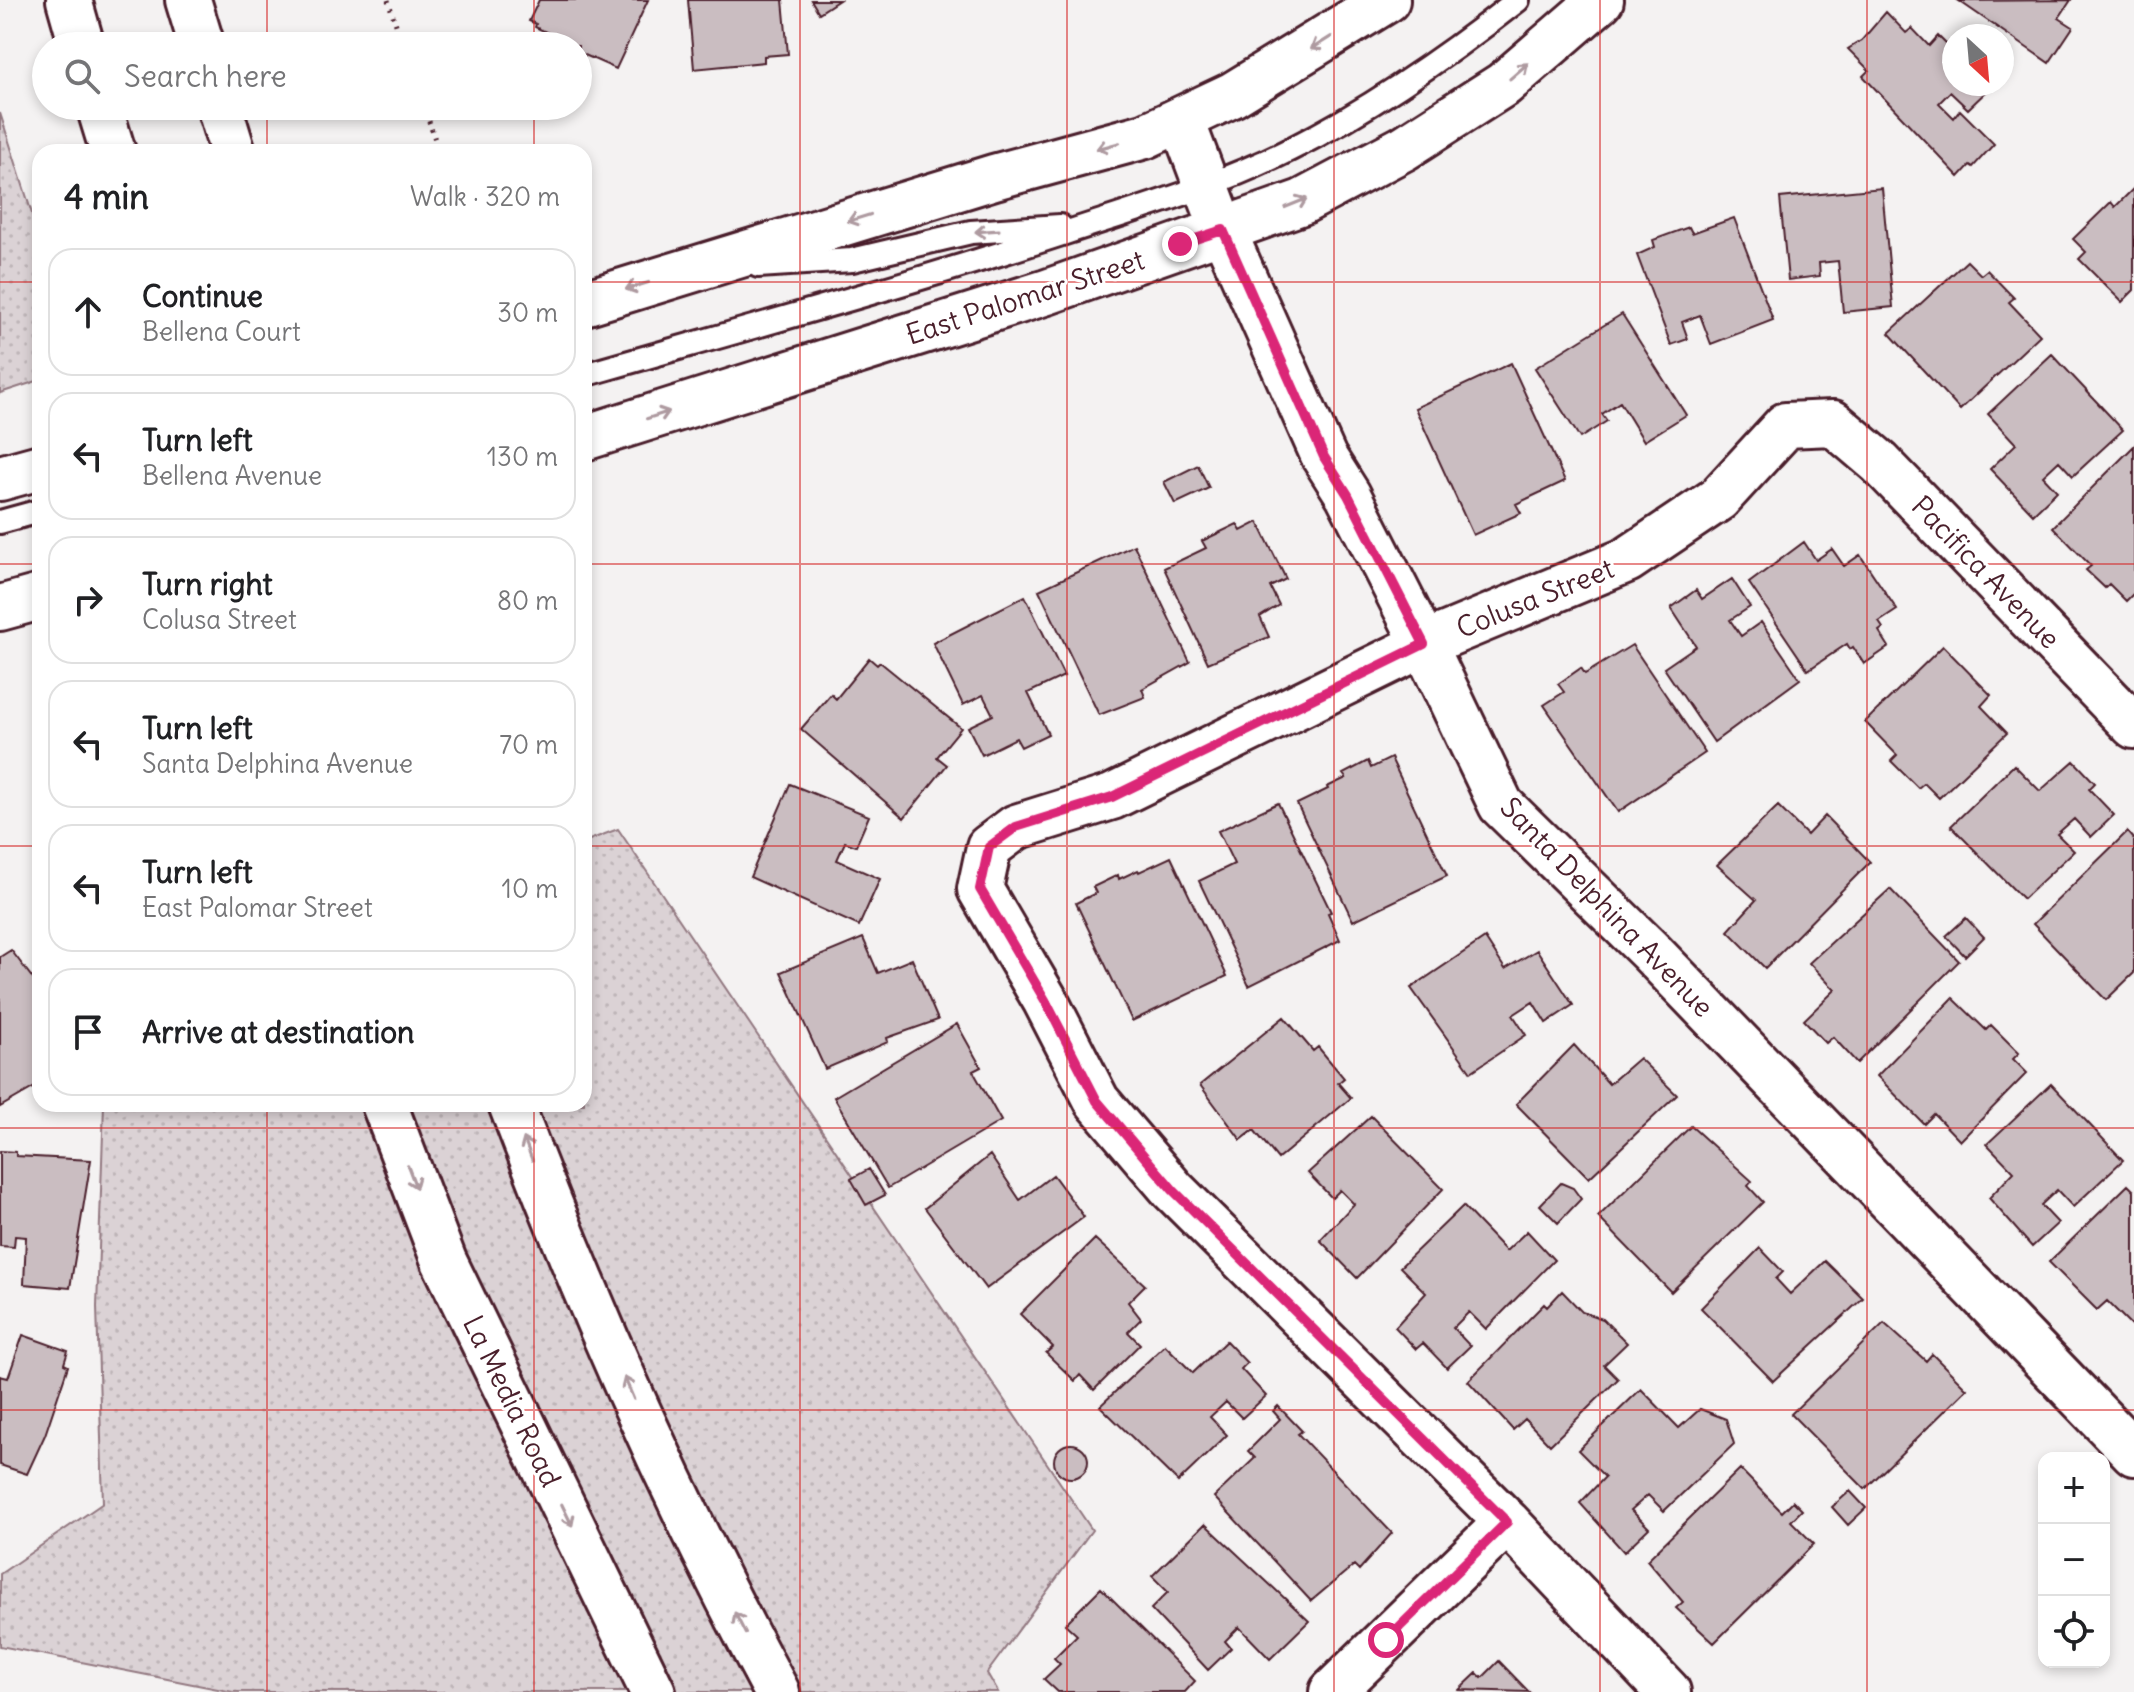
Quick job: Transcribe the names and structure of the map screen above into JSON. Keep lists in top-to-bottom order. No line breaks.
{"streets":{"street":["East Palomar Street","Pacifica Avenue","Colusa Street","Santa Delphina Avenue","La Media Road"]},"crossings":[["East Palomar Street","Santa Delphina Avenue"],["Pacifica Avenue","Colusa Street"],["Colusa Street","Santa Delphina Avenue"]],"north":"bottom right","page":{"search":"Search here","heading":["4 min","Walk · 320 m"],"list":[["Continue","Bellena Court","30 m"],["Turn left","Bellena Avenue","130 m"],["Turn right","Colusa Street","80 m"],["Turn left","Santa Delphina Avenue","70 m"],["Turn left","East Palomar Street","10 m"],"Arrive at destination"],"map_buttons":["+","−"]}}
